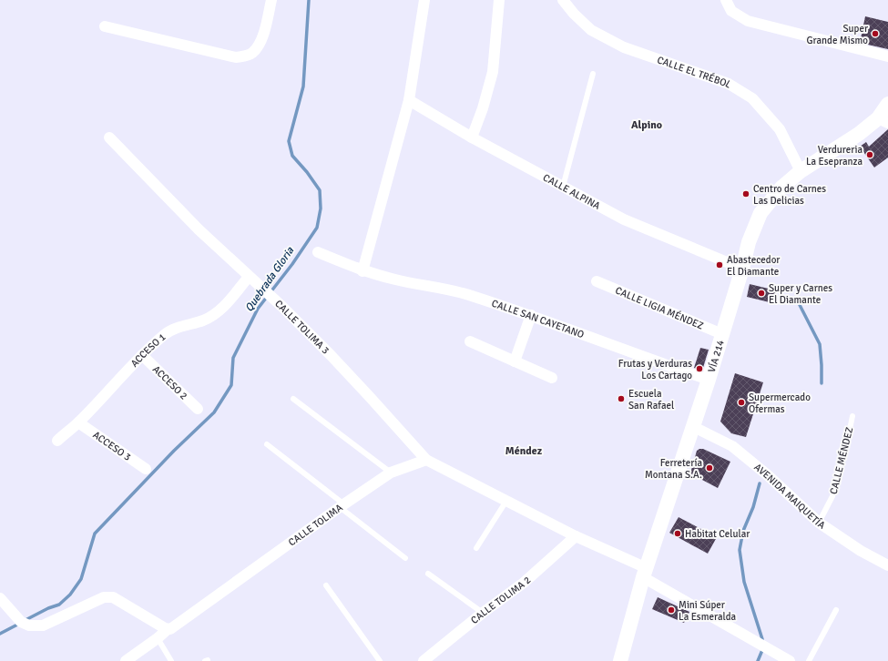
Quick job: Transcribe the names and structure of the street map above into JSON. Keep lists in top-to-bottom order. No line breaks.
{"streets":{"main road":["VÍA 214"],"street":["CALLE EL TRÉBOL","CALLE ALPINA","CALLE LIGIA MÉNDEZ","CALLE SAN CAYETANO","CALLE TOLIMA 3","ACCESO 1","ACCESO 2","ACCESO 3","AVENIDA MAIQUETÍA","CALLE TOLIMA","CALLE TOLIMA 2"],"lane":["CALLE MÉNDEZ"]},"crossings":[["CALLE EL TRÉBOL","VÍA 214"],["CALLE ALPINA","VÍA 214"],["CALLE LIGIA MÉNDEZ","VÍA 214"],["CALLE SAN CAYETANO","VÍA 214"],["CALLE TOLIMA 3","ACCESO 1"],["CALLE TOLIMA 3","CALLE TOLIMA"],["ACCESO 1","ACCESO 2"],["ACCESO 1","ACCESO 3"],["VÍA 214","AVENIDA MAIQUETÍA"],["CALLE MÉNDEZ","AVENIDA MAIQUETÍA"]],"districts":["Alpino","Méndez"],"water":["Quebrada Gloria"],"places":["Super Grande Mismo","Verdureria La Esepranza","Centro de Carnes Las Delicias","Abastecedor El Diamante","Super y Carnes El Diamante","Frutas y Verduras Los Cartago","Escuela San Rafael","Supermercado Ofermas","Ferretería Montana S.A.","Habitat Celular","Mini Súper La Esmeralda"]}
